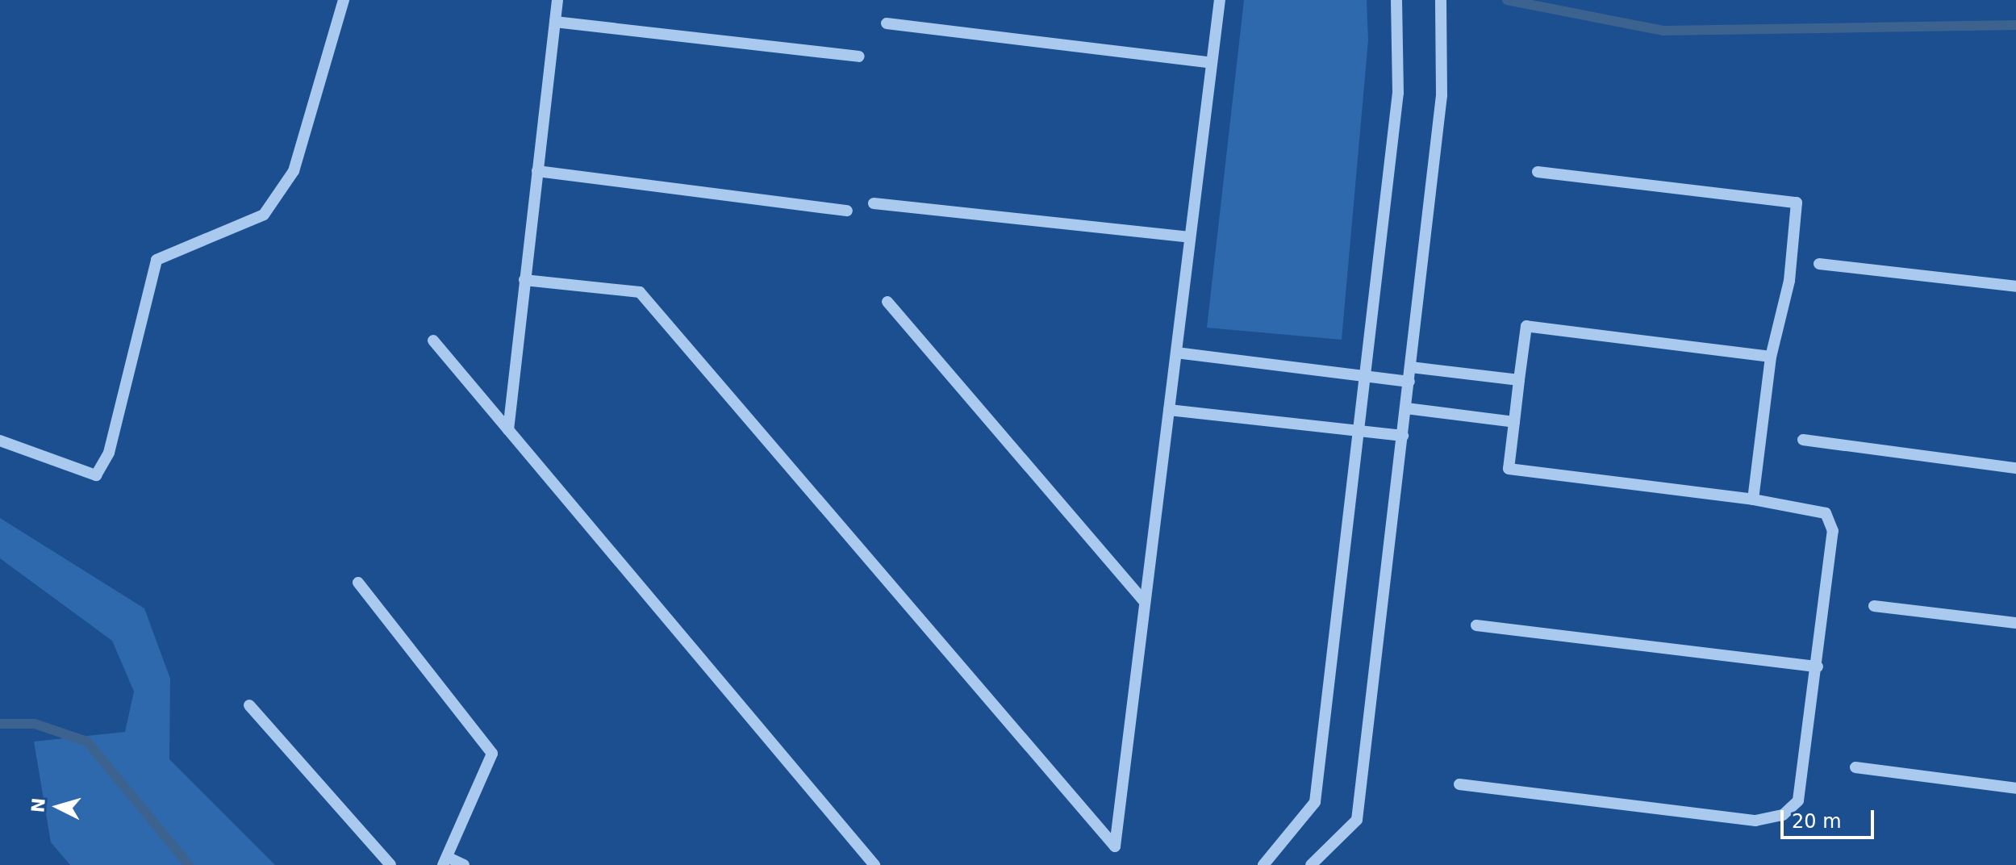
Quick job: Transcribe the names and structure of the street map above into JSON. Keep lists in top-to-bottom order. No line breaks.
{"scale_bar":"20 m","north":"left"}
